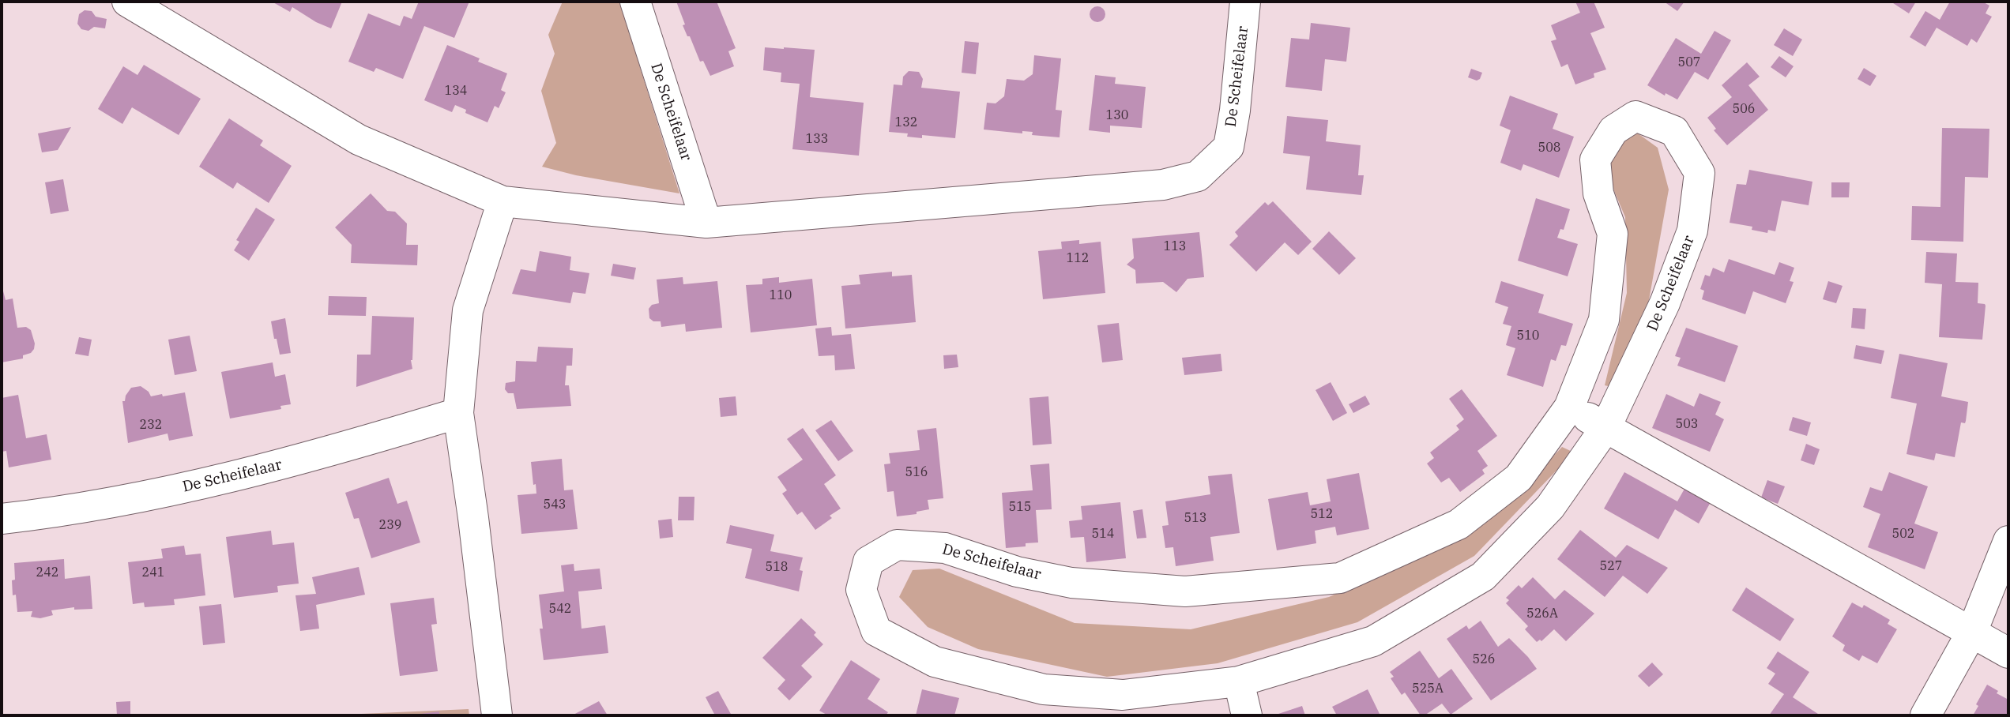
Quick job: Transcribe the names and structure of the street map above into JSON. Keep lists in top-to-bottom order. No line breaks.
{"streets":{"street":["De Scheifelaar"]},"house_numbers":["507","134","506","130","132","133","508","113","112","110","510","503","232","516","543","515","512","513","239","514","502","527","518","242","241","542","526A","526","525A"]}
